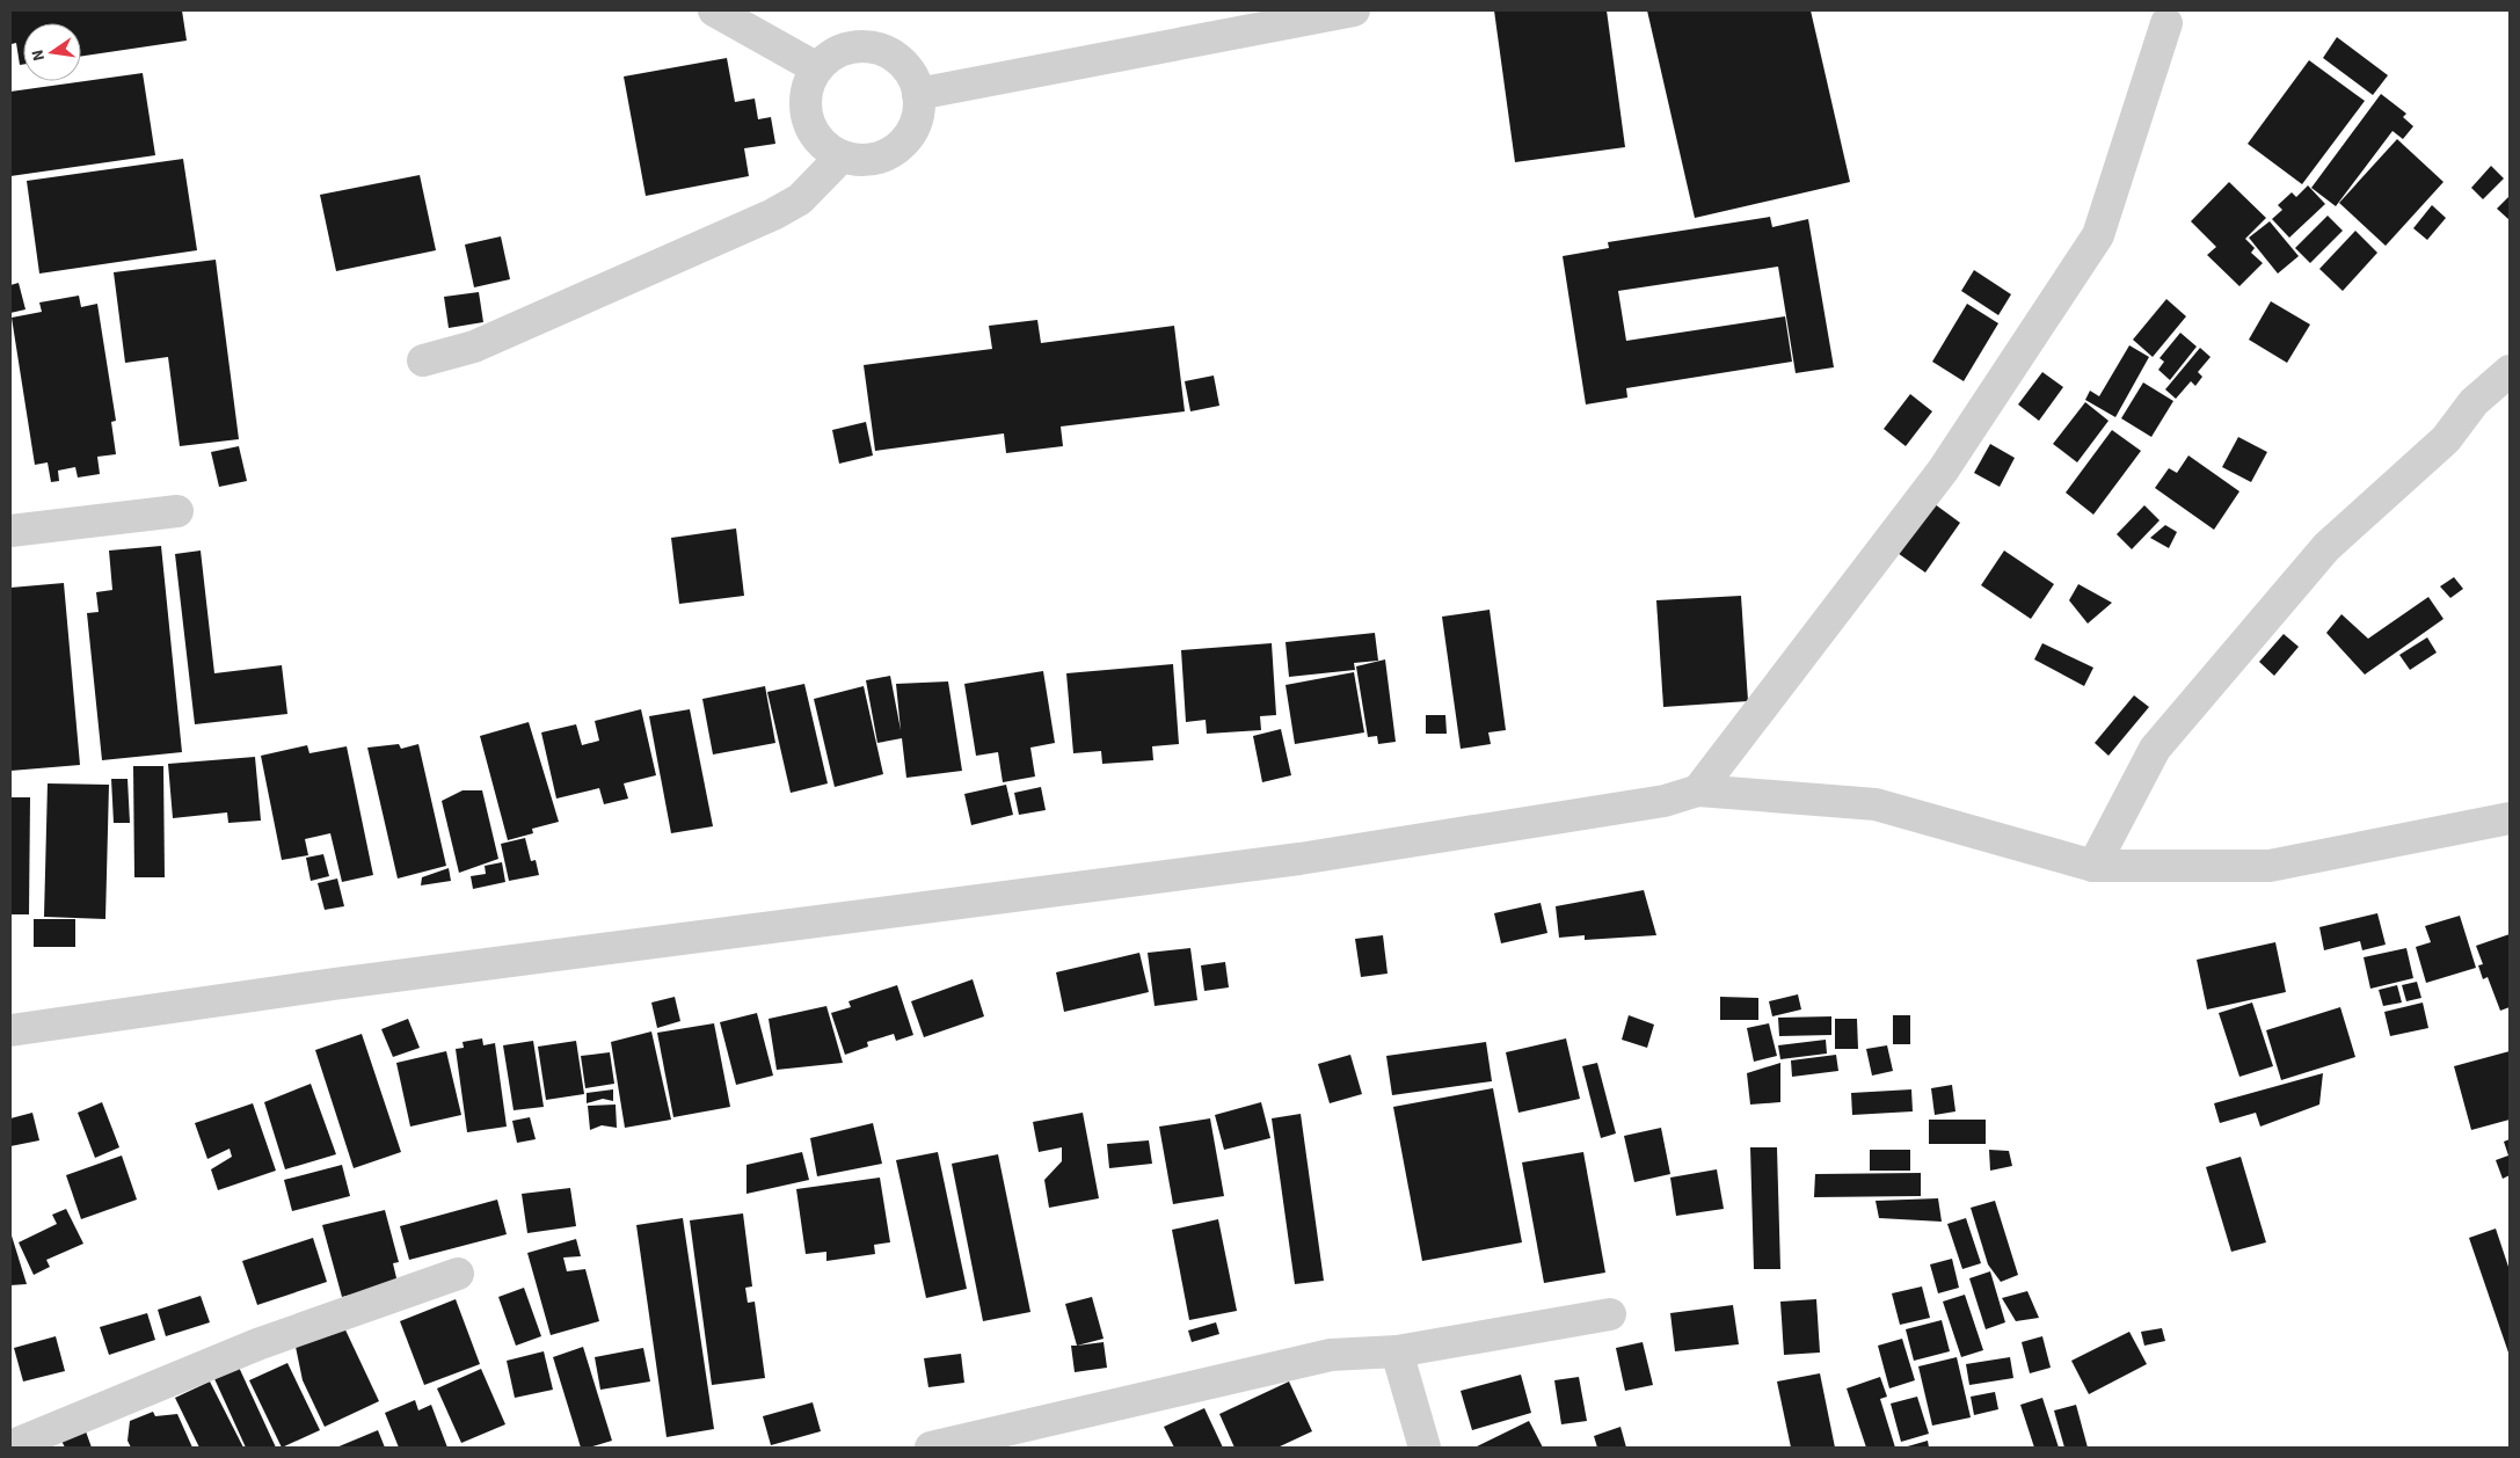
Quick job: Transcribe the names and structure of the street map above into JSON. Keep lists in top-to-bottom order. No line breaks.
{"north":"left"}
